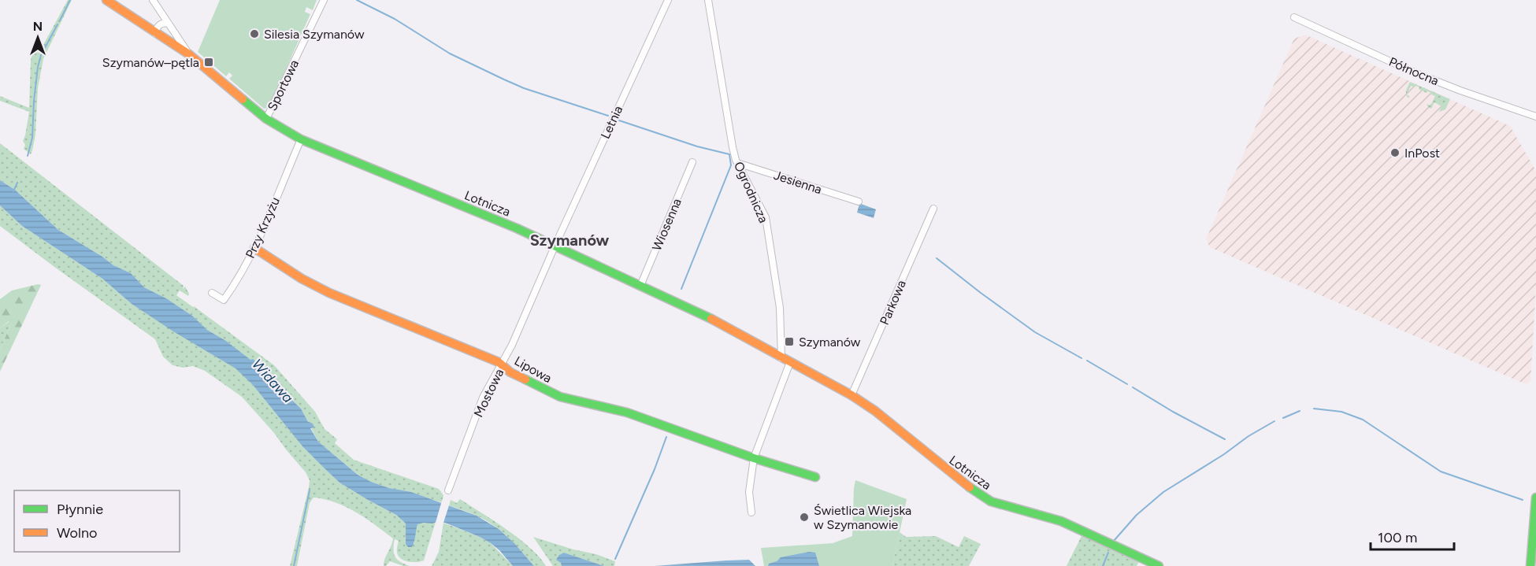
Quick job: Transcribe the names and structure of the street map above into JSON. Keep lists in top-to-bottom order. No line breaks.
{"streets":{"street":["Północna","Sportowa","Letnia","Jesienna","Ogrodnicza","Lotnicza","Wiosenna","Przy Krzyżu","Parkowa","Lipowa","Mostowa"]},"crossings":[["Sportowa","Lotnicza"],["Letnia","Lotnicza"],["Letnia","Mostowa"],["Jesienna","Ogrodnicza"],["Ogrodnicza","Lotnicza"],["Ogrodnicza","Lipowa"],["Lotnicza","Wiosenna"],["Lotnicza","Przy Krzyżu"],["Lotnicza","Parkowa"],["Lotnicza","Mostowa"],["Przy Krzyżu","Lipowa"],["Lipowa","Mostowa"]],"districts":["Szymanów"],"water":["Widawa"],"places":{"other":["Silesia Szymanów","InPost","Świetlica Wiejska w Szymanowie"],"transit":["Szymanów–pętla","Szymanów"]},"legend":["Płynnie","Wolno"],"scale_bar":"100 m","north":"top"}
